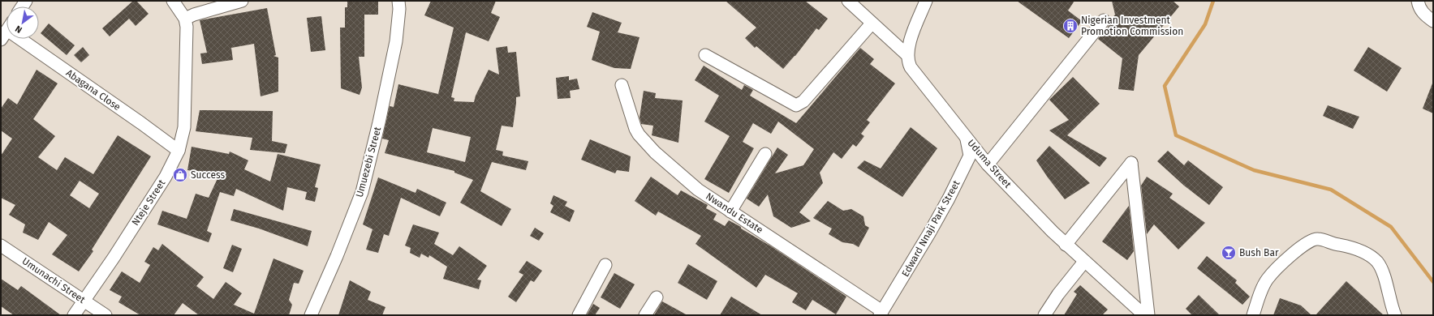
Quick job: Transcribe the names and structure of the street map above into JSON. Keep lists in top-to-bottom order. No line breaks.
{"streets":{"street":["Abagana Close","Umuezebi Street","Uduma Street","Nteje Street","Nwandu Estate","Edward Nnaji Park Street","Umunachi Street"]},"crossings":[["Abagana Close","Nteje Street"],["Uduma Street","Edward Nnaji Park Street"],["Nteje Street","Umunachi Street"],["Nwandu Estate","Edward Nnaji Park Street"]],"places":{"building":["Nigerian Investment Promotion Commission"],"shop":["Success"],"bar":["Bush Bar"]},"north":"bottom left"}
